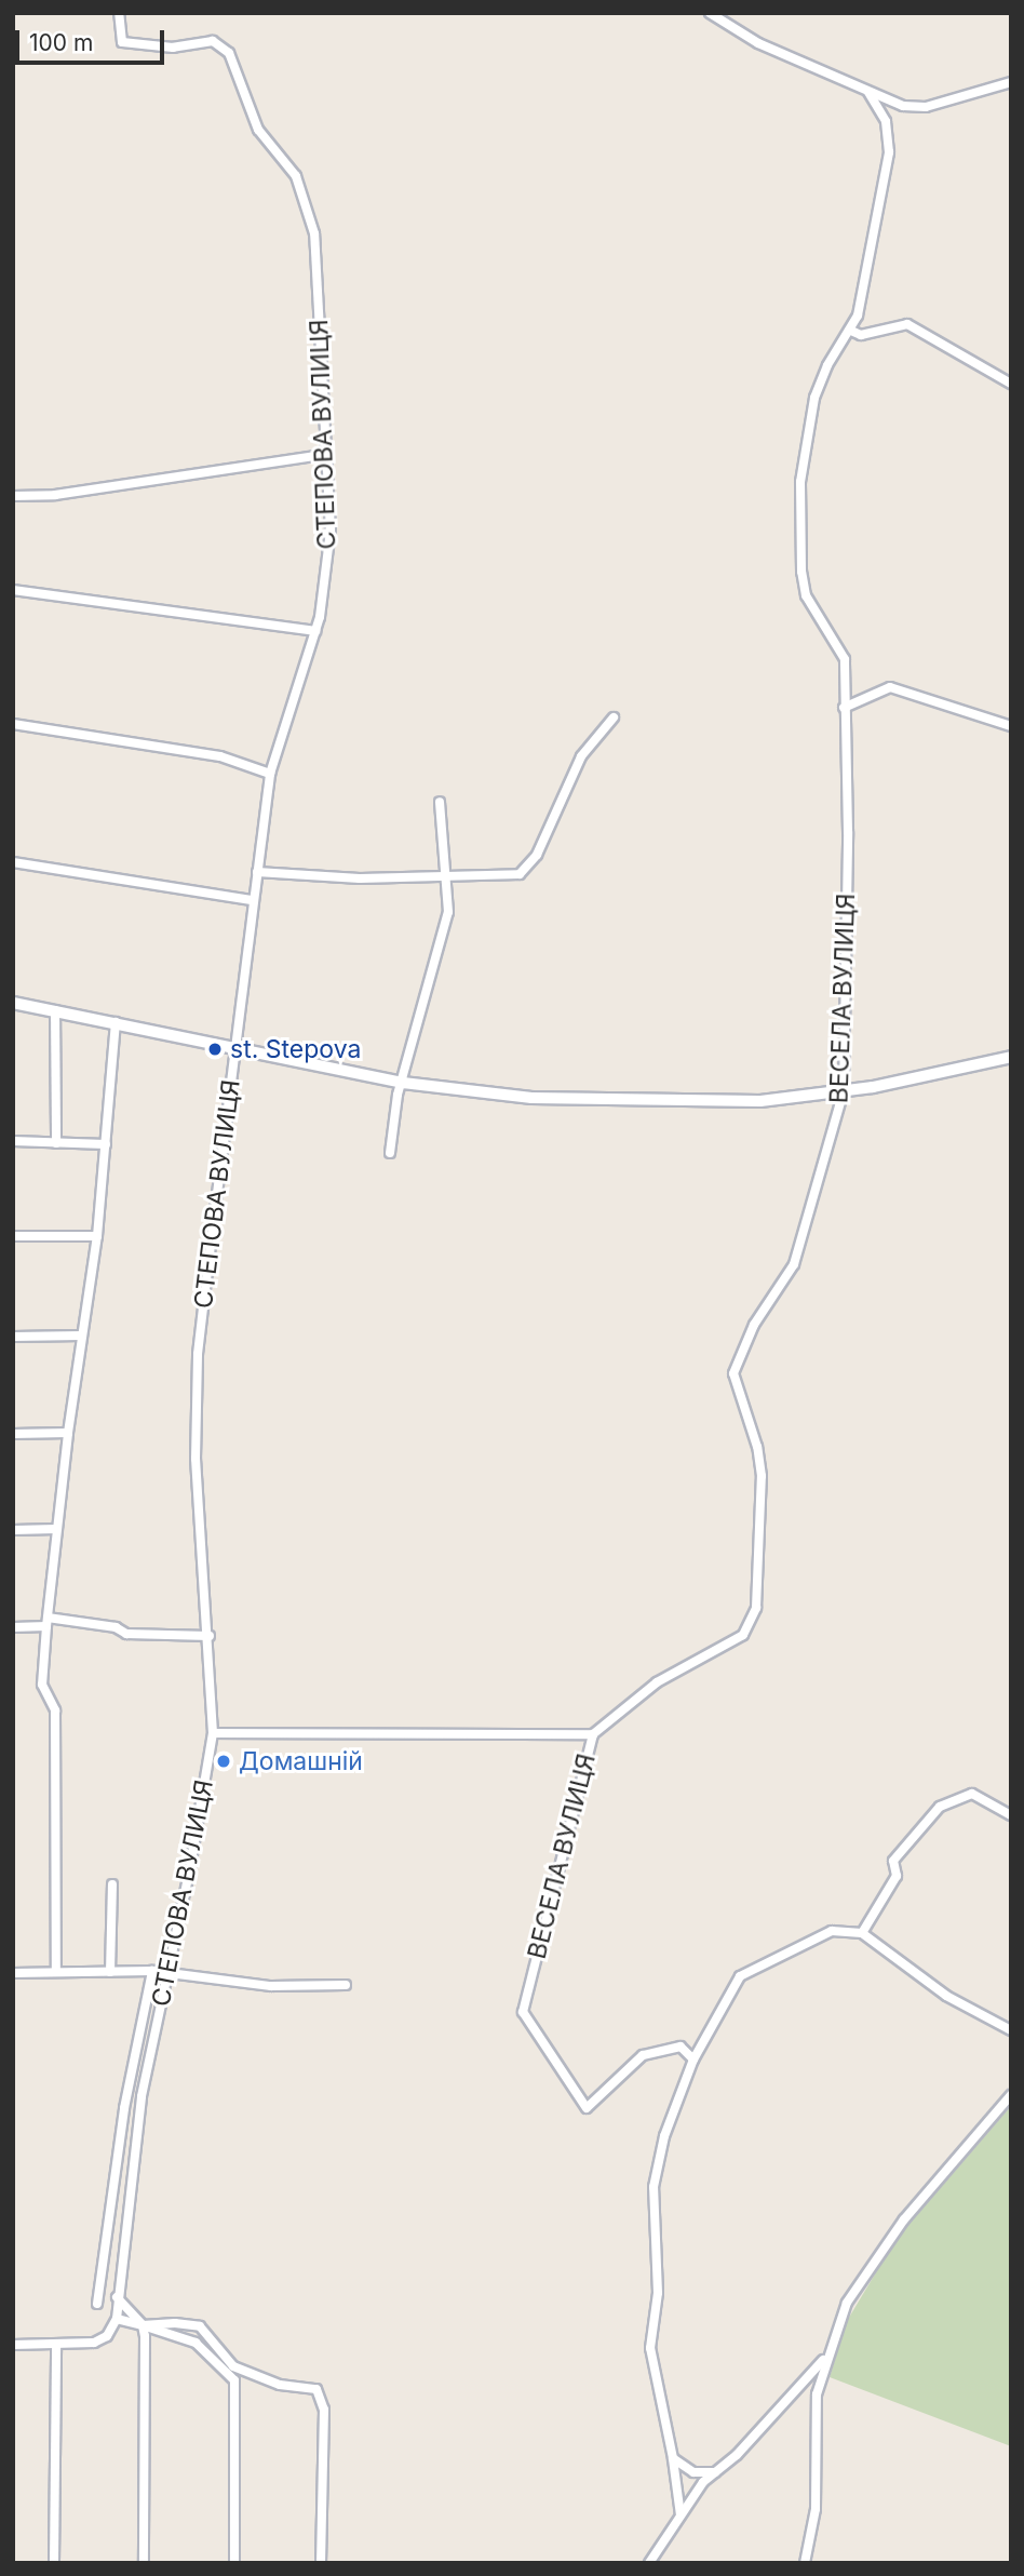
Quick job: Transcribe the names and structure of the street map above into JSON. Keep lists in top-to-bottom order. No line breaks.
{"streets":{"street":["СТЕПОВА ВУЛИЦЯ","ВЕСЕЛА ВУЛИЦЯ"]},"places":["st. Stepova","Домашній"],"scale_bar":"100 m"}
